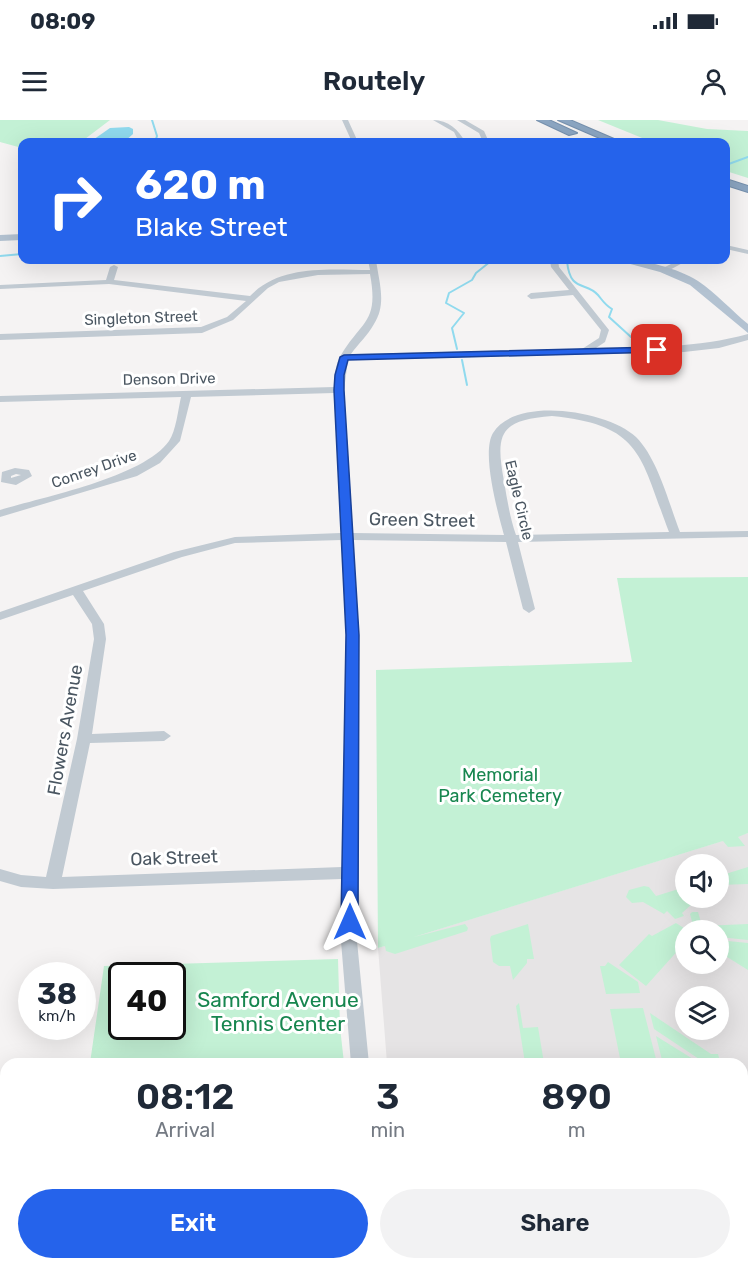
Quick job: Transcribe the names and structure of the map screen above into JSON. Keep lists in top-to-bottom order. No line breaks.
{"streets":{"street":["Singleton Street","Denson Drive","Conrey Drive","Eagle Circle","Green Street","Flowers Avenue","Oak Street"]},"crossings":[["Denson Drive","Conrey Drive"],["Eagle Circle","Green Street"],["Green Street","Flowers Avenue"],["Flowers Avenue","Oak Street"]],"parks":["Memorial Park Cemetery","Samford Avenue Tennis Center"],"page":{"status":"08:09","header":"Routely","turn":["620 m","Blake Street"],"speed":"38 km/h","limit":"40","eta":["08:12","Arrival","3","min","890","m"],"buttons":["Exit","Share"]}}
